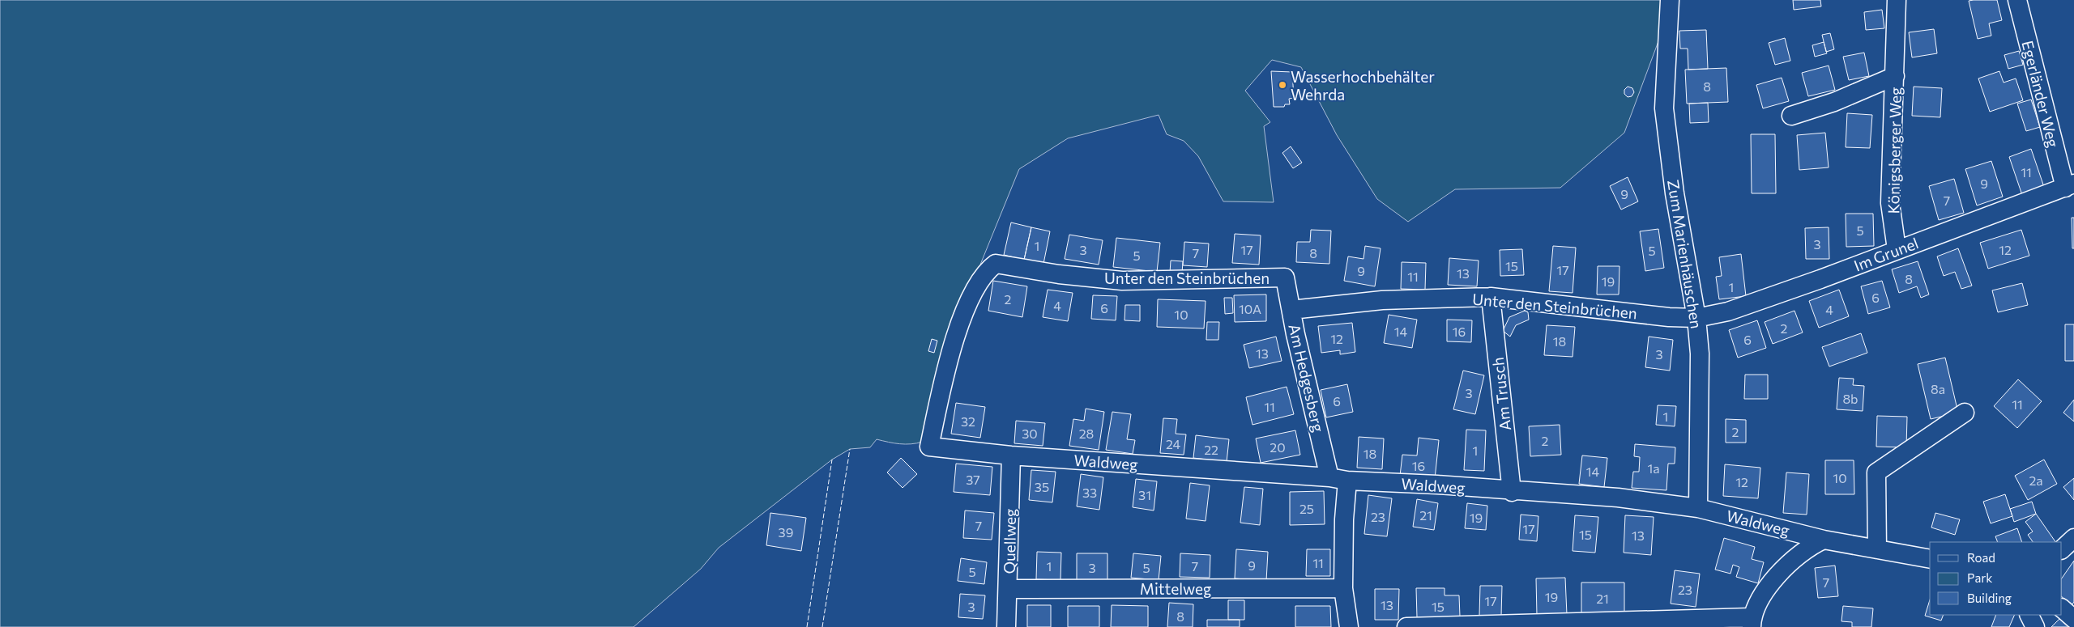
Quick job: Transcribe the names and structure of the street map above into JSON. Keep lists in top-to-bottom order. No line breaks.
{"streets":{"street":["Egerländer Weg","Königsberger Weg","Zum Marienhäuschen","Im Grunel","Unter den Steinbrüchen","Am Hedgesberg","Am Trusch","Waldweg","Quellweg","Mittelweg"]},"crossings":[["Egerländer Weg","Im Grunel"],["Königsberger Weg","Im Grunel"],["Zum Marienhäuschen","Im Grunel"],["Zum Marienhäuschen","Unter den Steinbrüchen"],["Zum Marienhäuschen","Waldweg"],["Im Grunel","Unter den Steinbrüchen"],["Unter den Steinbrüchen","Am Hedgesberg"],["Unter den Steinbrüchen","Am Trusch"],["Unter den Steinbrüchen","Waldweg"],["Am Hedgesberg","Waldweg"],["Am Hedgesberg","Mittelweg"],["Am Trusch","Waldweg"],["Waldweg","Quellweg"],["Quellweg","Mittelweg"]],"places":["Wasserhochbehälter Wehrda"],"house_numbers":["8","11","9","9","7","5","3","1","3","17","12","5","7","8","5","15","17","9","13","11","8","19","1","6","2","4","6","10A","4","10","2","14","16","12","6","18","13","3","8a","3","8b","6","11","11","1","32","2","30","28","2","24","20","22","1","18","16","1a","14","10","37","2a","12","35","33","31","25","21","23","19","7","17","39","15","13","11","9","1","7","3","5","5","7","23","19","21","17","13","3","15","8"],"legend":["Road","Park","Building"]}
